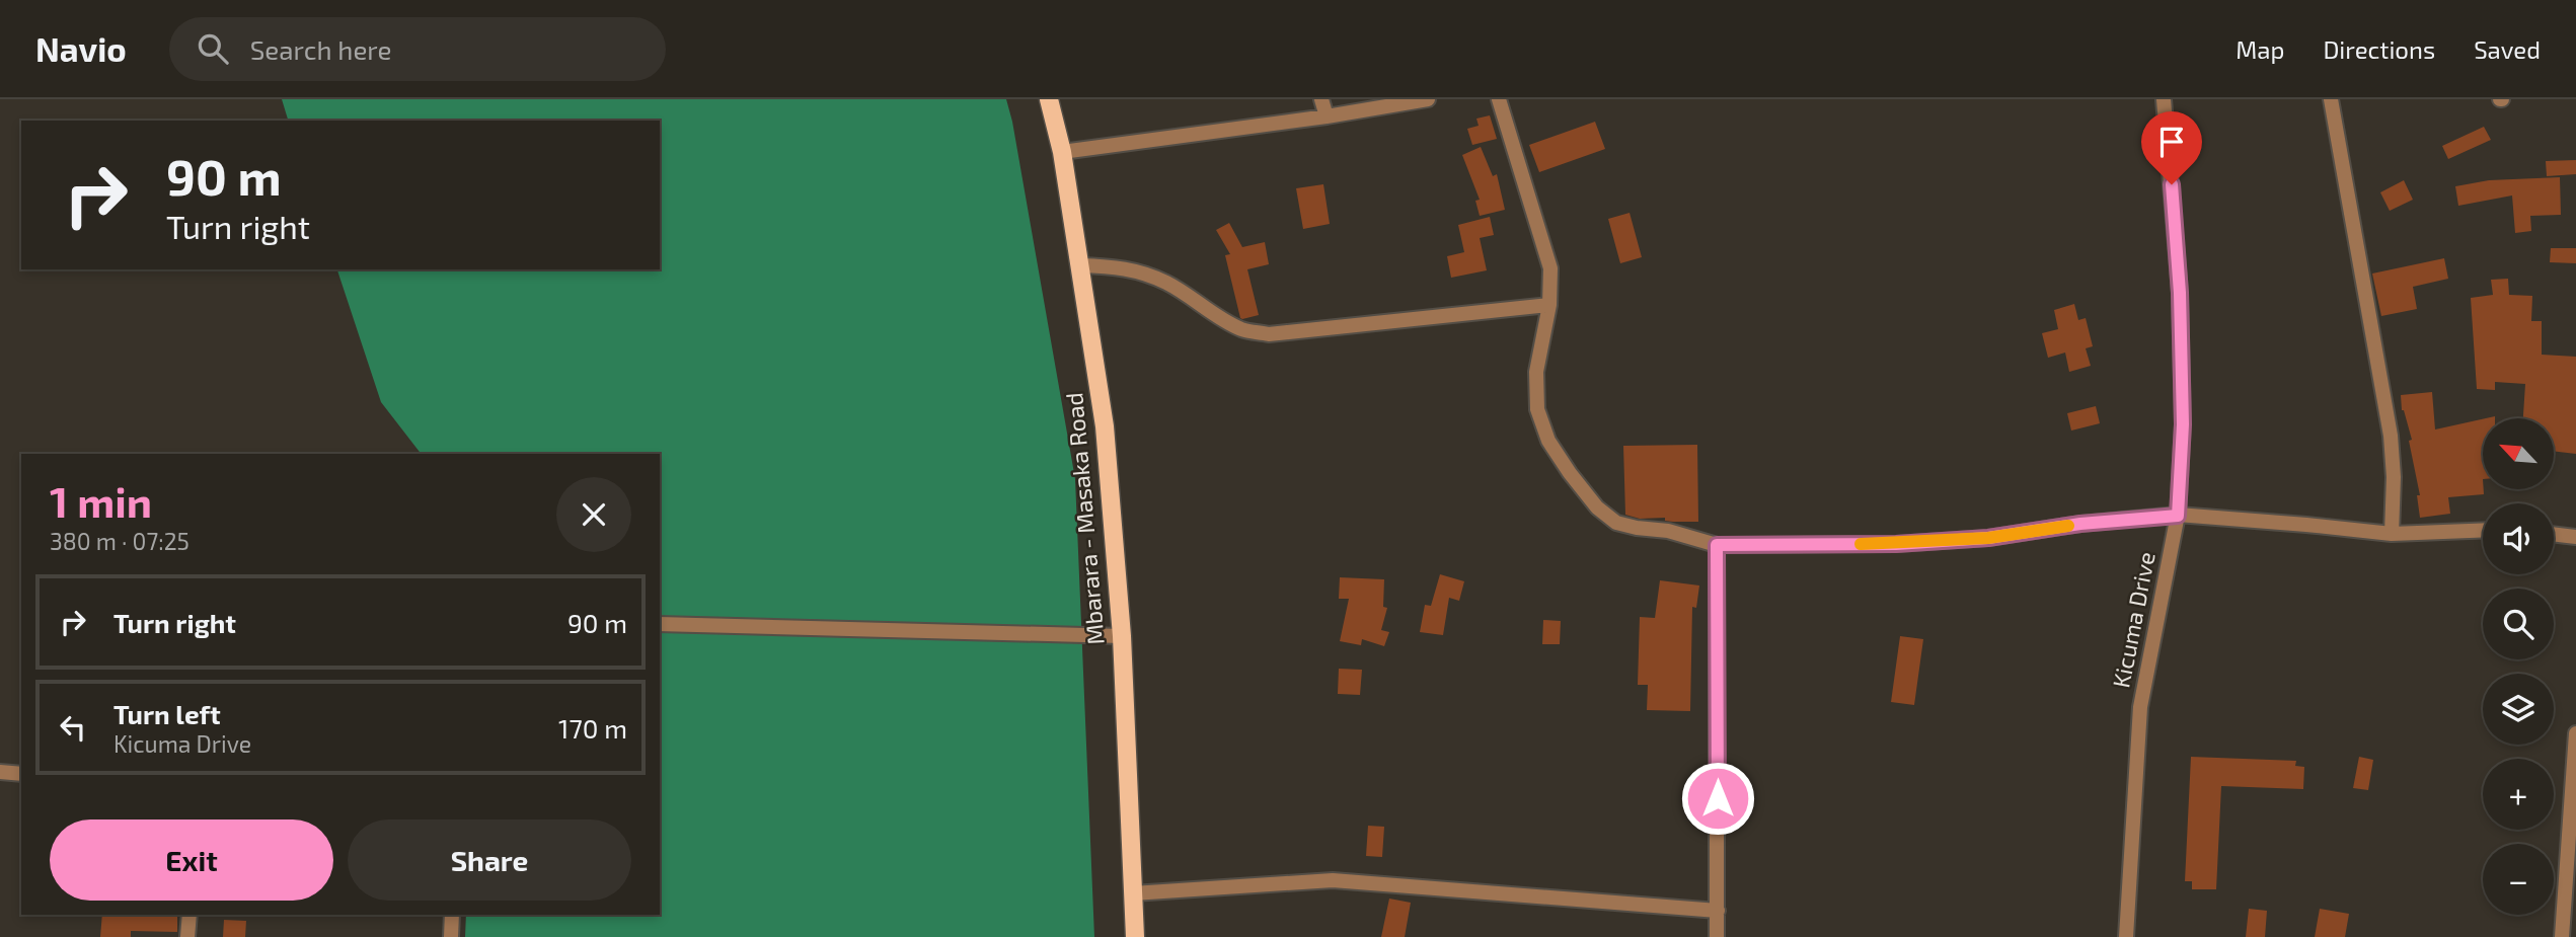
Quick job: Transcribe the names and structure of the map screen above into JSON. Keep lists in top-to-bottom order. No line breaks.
{"streets":{"main road":["Mbarara - Masaka Road"],"street":["Kicuma Drive"]},"north":"top left","page":{"header":"Navio","search":"Search here","nav":["Map","Directions","Saved"],"turn":["90 m","Turn right"],"map_buttons":["+","−"],"heading":["1 min","380 m · 07:25"],"list":[{"name":"Turn right","value":"90 m"},{"name":"Turn left","note":"Kicuma Drive","value":"170 m"}],"buttons":["Exit","Share"]}}
